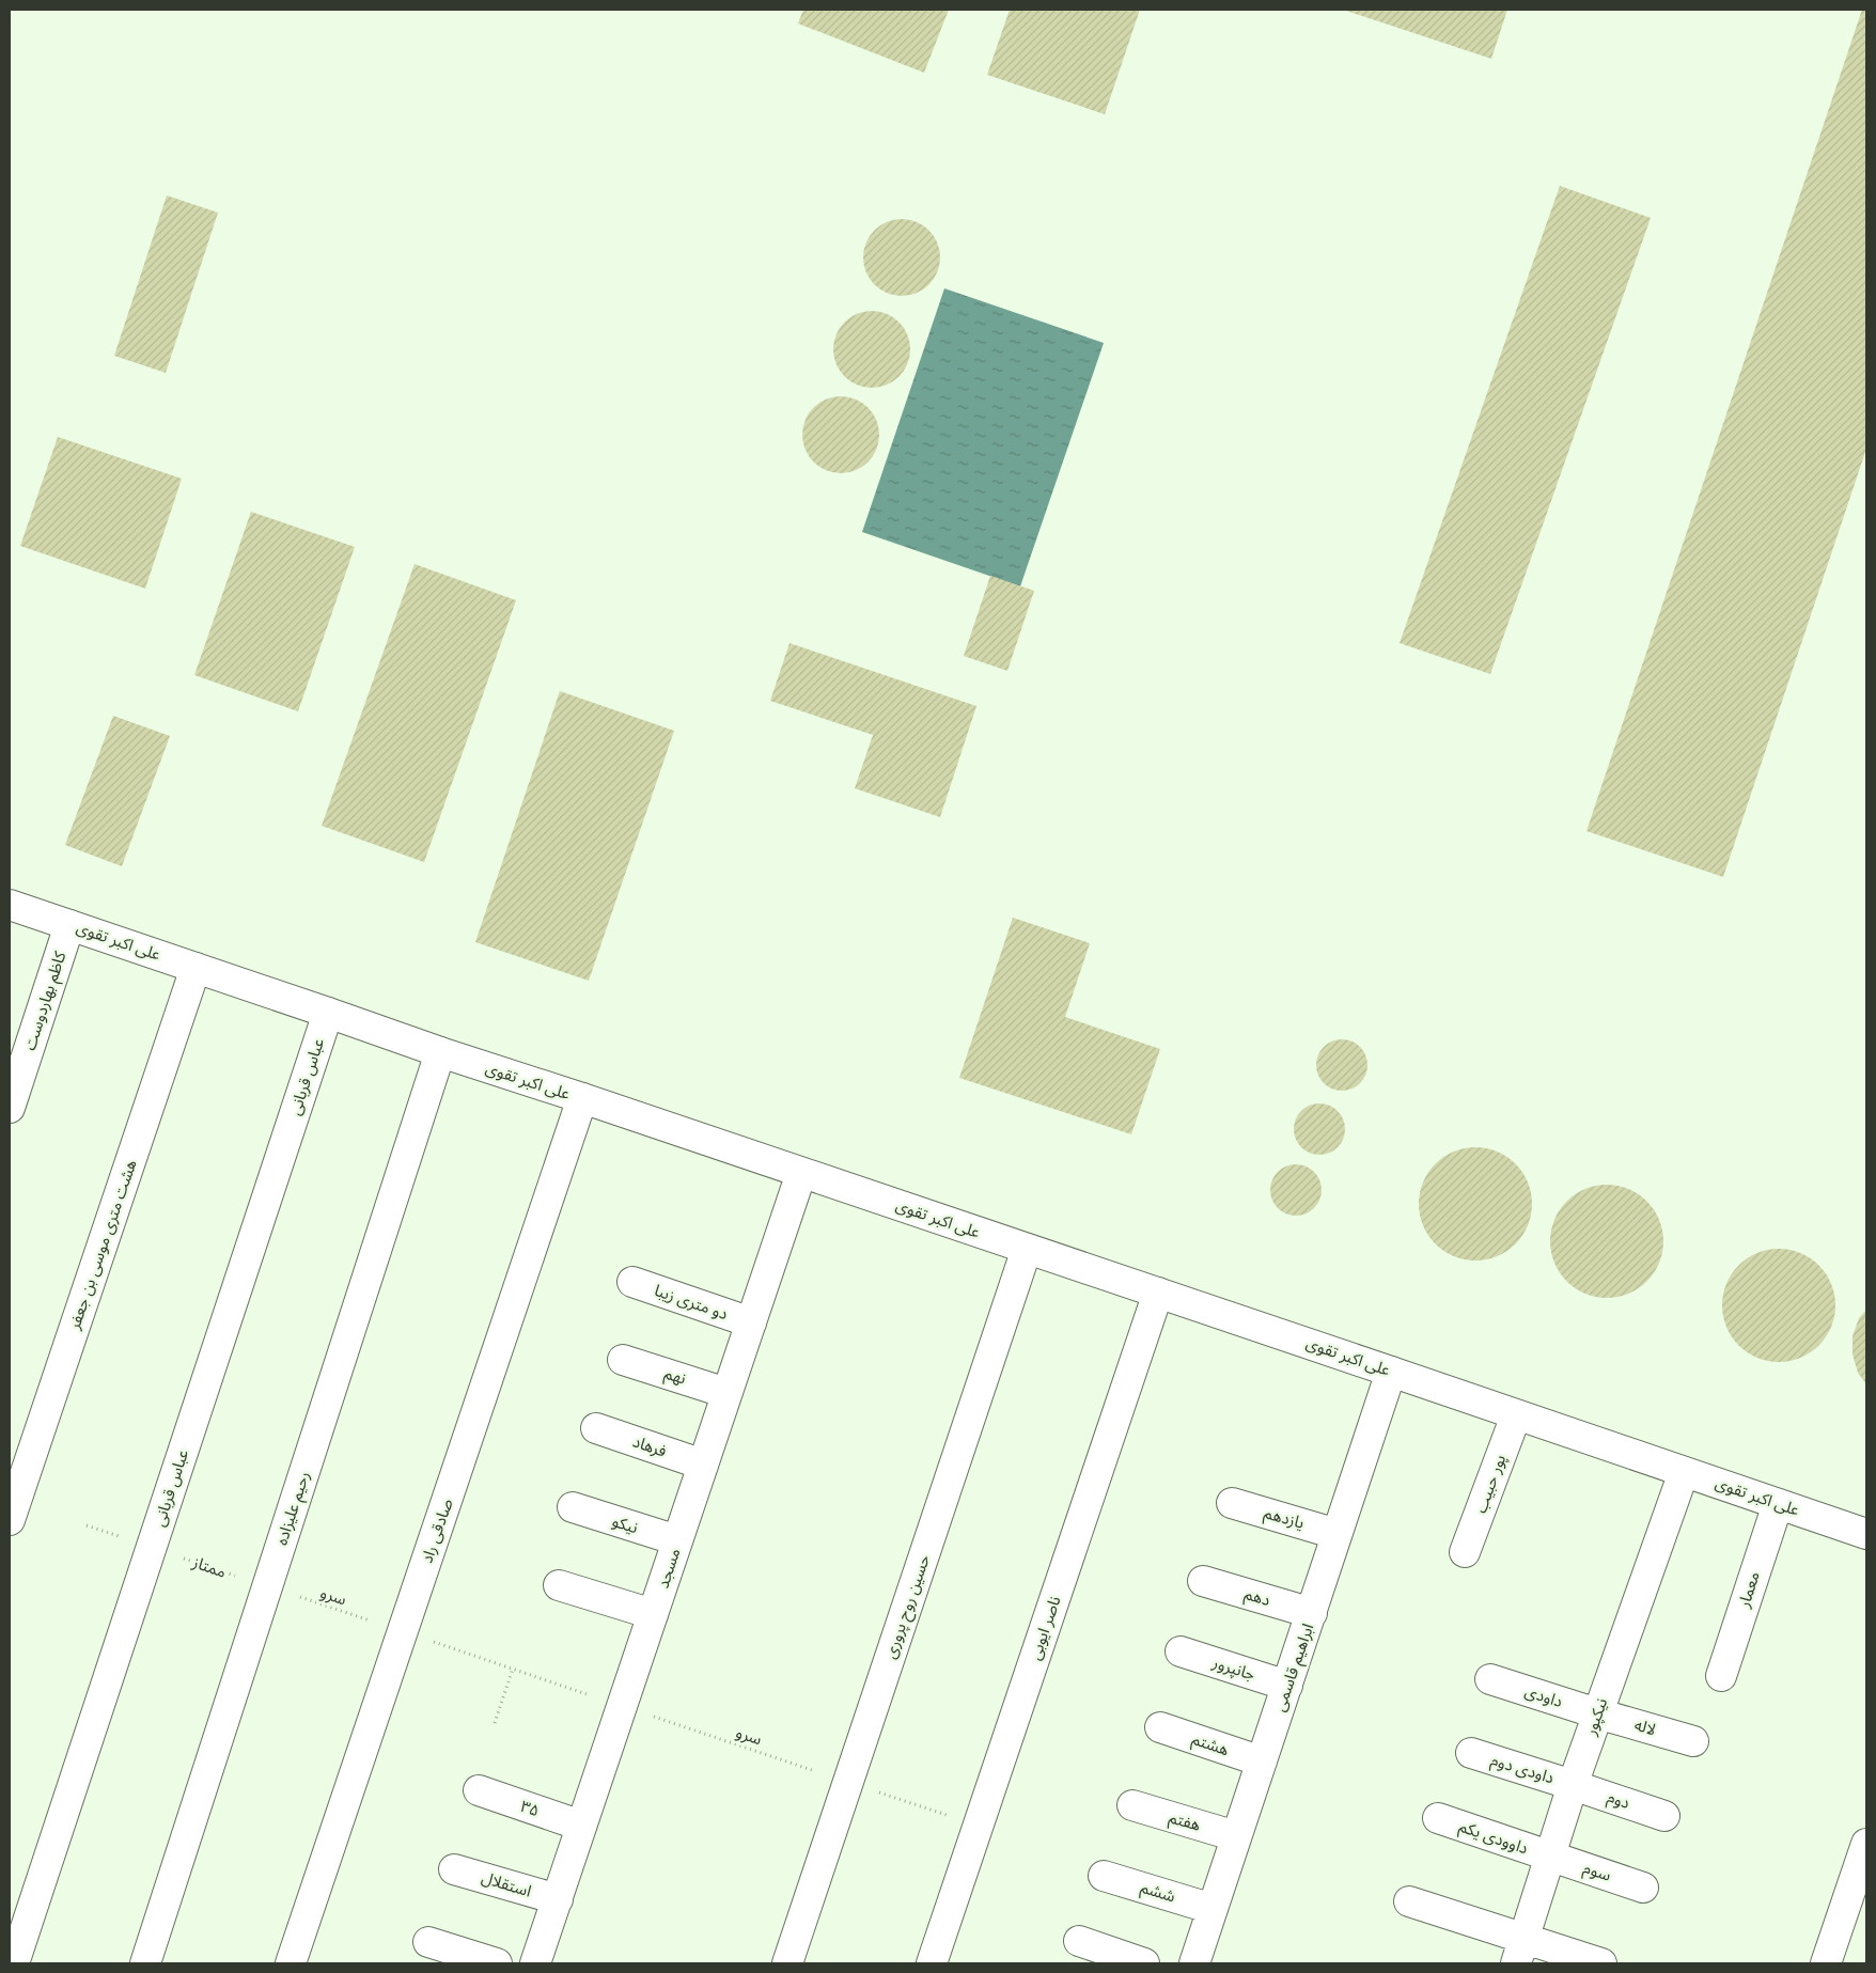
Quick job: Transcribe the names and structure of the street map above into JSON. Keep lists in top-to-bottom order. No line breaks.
{"streets":{"street":["علی اکبر تقوی","کاظم بهاردوست","عباس قربانی","هشت متری موسی بن جعفر","دو متری زیبا","نهم","فرهاد","پور حبیب","رحیم علیزاده","یازدهم","نیکو","صادقی راد","مسجد","معمار","دهم","حسین روح پروری","ناصر ایوبی","ابراهیم قاسمی","جانپرور","داودی","نیکپور","لاله","هشتم","داودی دوم","دوم","۳۵","هفتم","داوودی یکم","سوم","استقلال","ششم"],"path":["ممتاز","سرو"]},"crossings":[["علی اکبر تقوی","کاظم بهاردوست"],["علی اکبر تقوی","عباس قربانی"],["علی اکبر تقوی","هشت متری موسی بن جعفر"],["علی اکبر تقوی","پور حبیب"],["علی اکبر تقوی","رحیم علیزاده"],["علی اکبر تقوی","صادقی راد"],["علی اکبر تقوی","مسجد"],["علی اکبر تقوی","معمار"],["علی اکبر تقوی","حسین روح پروری"],["علی اکبر تقوی","ناصر ایوبی"],["علی اکبر تقوی","ابراهیم قاسمی"],["علی اکبر تقوی","نیکپور"],["عباس قربانی","ممتاز"],["دو متری زیبا","مسجد"],["نهم","مسجد"],["فرهاد","مسجد"],["رحیم علیزاده","ممتاز"],["رحیم علیزاده","سرو"],["یازدهم","ابراهیم قاسمی"],["نیکو","مسجد"],["صادقی راد","سرو"],["ممتاز","سرو"],["مسجد","سرو"],["مسجد","۳۵"],["مسجد","استقلال"],["سرو","حسین روح پروری"],["سرو","ناصر ایوبی"],["دهم","ابراهیم قاسمی"],["ابراهیم قاسمی","جانپرور"],["ابراهیم قاسمی","هشتم"],["ابراهیم قاسمی","هفتم"],["ابراهیم قاسمی","ششم"],["داودی","نیکپور"],["داودی","لاله"],["نیکپور","لاله"],["نیکپور","داودی دوم"],["نیکپور","دوم"],["نیکپور","داوودی یکم"],["نیکپور","سوم"],["داودی دوم","دوم"],["داوودی یکم","سوم"]]}
